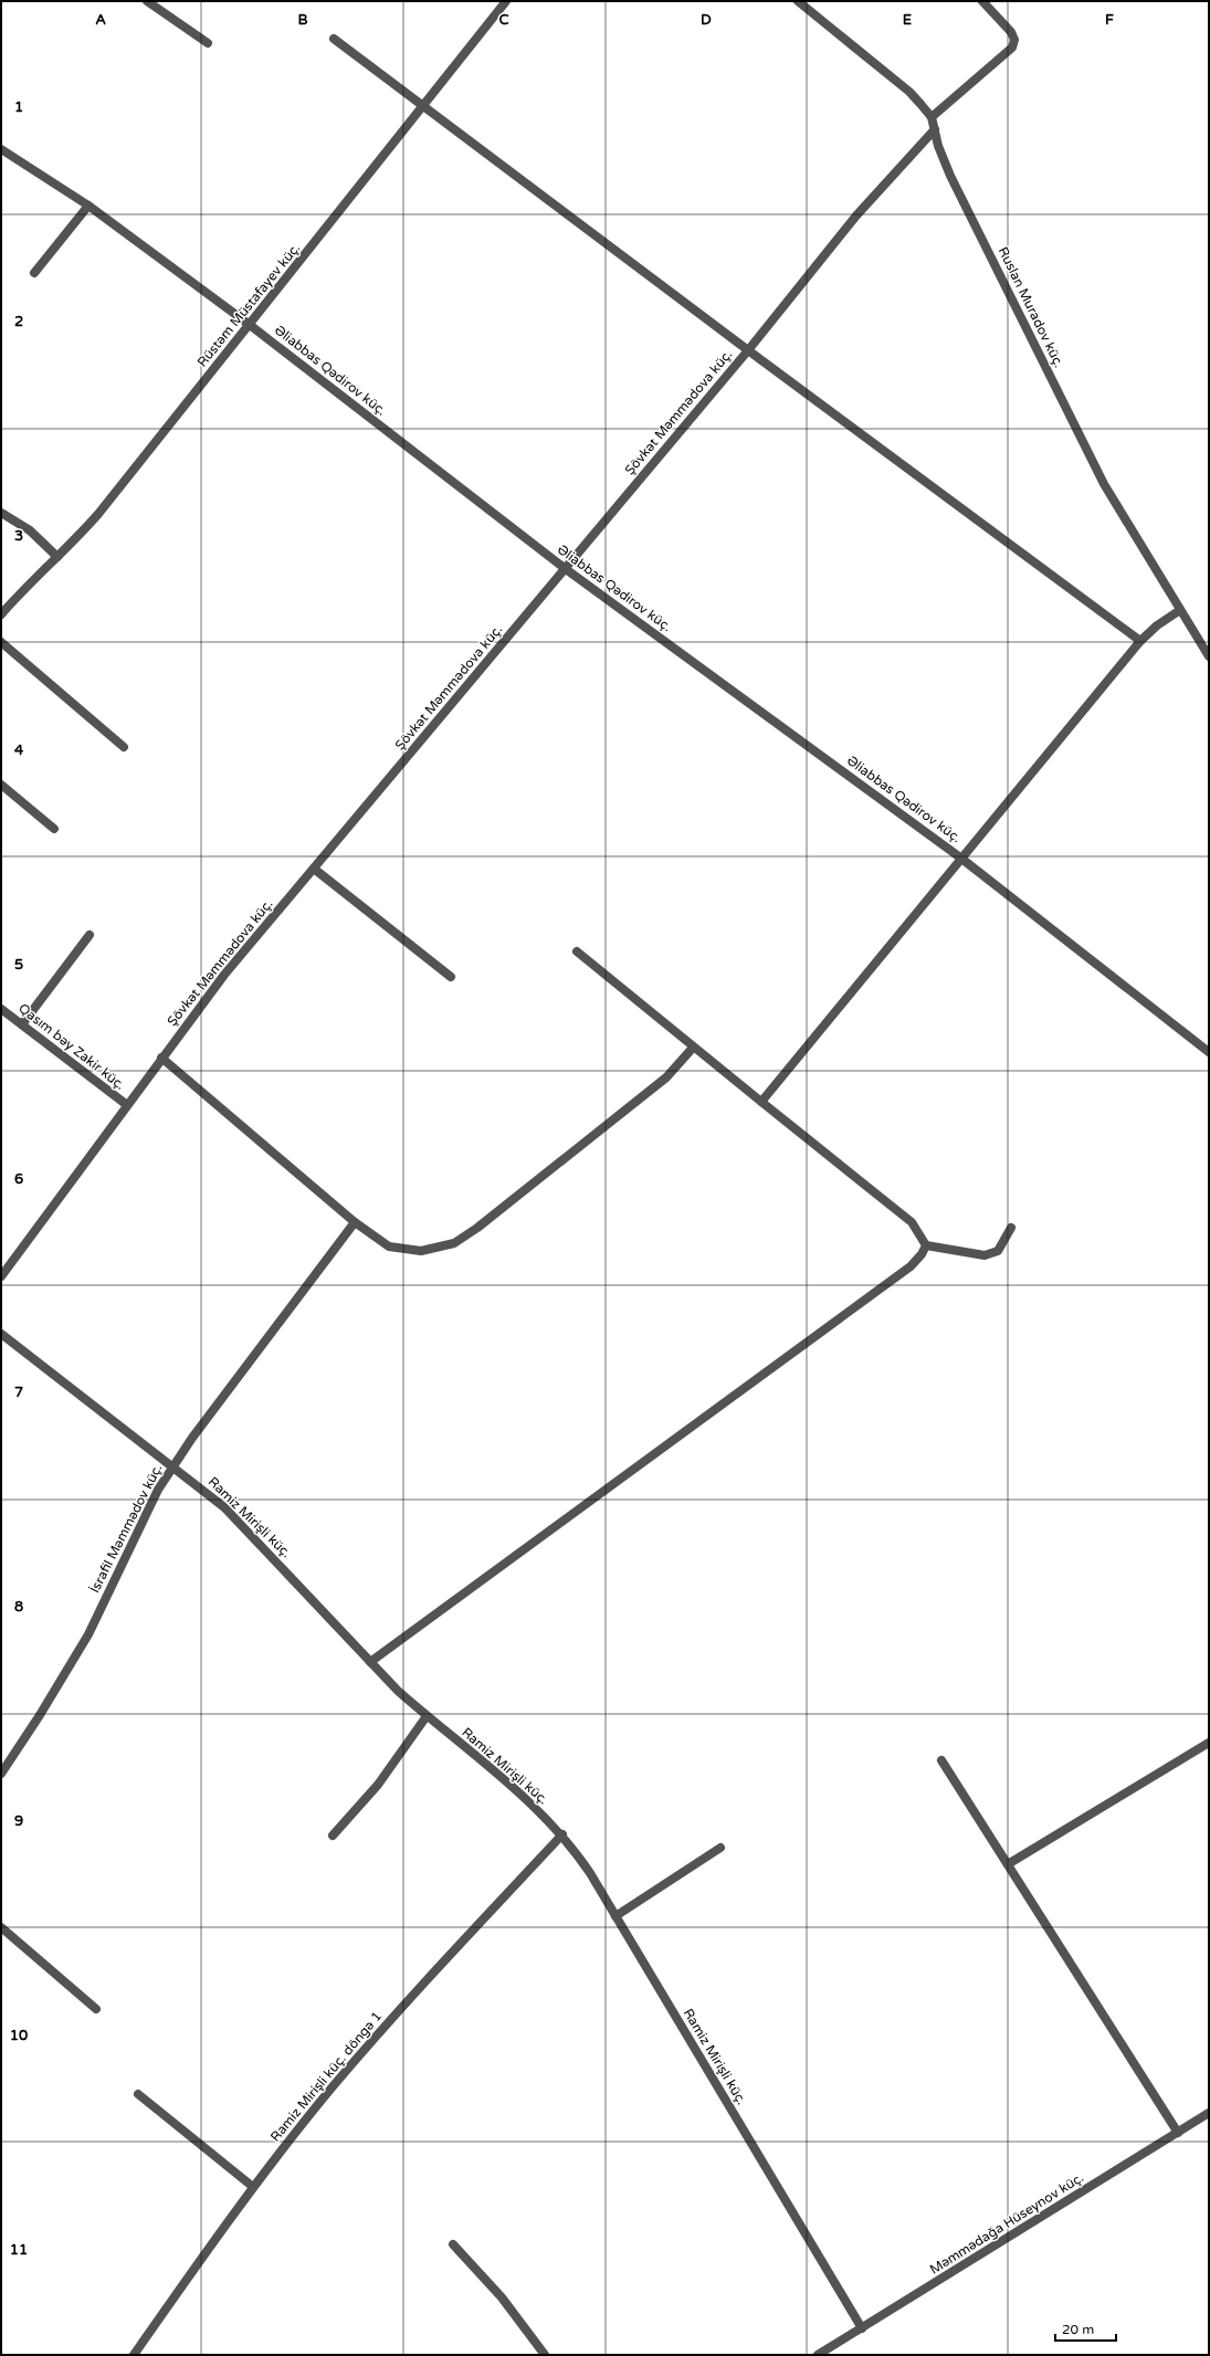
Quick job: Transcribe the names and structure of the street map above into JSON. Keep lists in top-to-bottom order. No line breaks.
{"streets":{"street":["Rüstəm Müstafayev küç.","Ruslan Muradov küç.","Əliabbas Qədirov küç.","Şövkət Məmmədova küç.","Qasım bəy Zakir küç.","Ramiz Mirişli küç.","İsrafil Məmmədov küç.","Ramiz Mirişli küç. döngə 1","Məmmədağa Hüseynov küç."]},"crossings":[["Rüstəm Müstafayev küç.","Əliabbas Qədirov küç."],["Ruslan Muradov küç.","Şövkət Məmmədova küç."],["Əliabbas Qədirov küç.","Şövkət Məmmədova küç."],["Şövkət Məmmədova küç.","Qasım bəy Zakir küç."],["Ramiz Mirişli küç.","İsrafil Məmmədov küç."],["Ramiz Mirişli küç.","Ramiz Mirişli küç. döngə 1"],["Ramiz Mirişli küç.","Məmmədağa Hüseynov küç."]],"scale_bar":"20 m","grid":{"columns":["A","B","C","D","E","F"],"rows":["1","2","3","4","5","6","7","8","9","10","11"]}}
